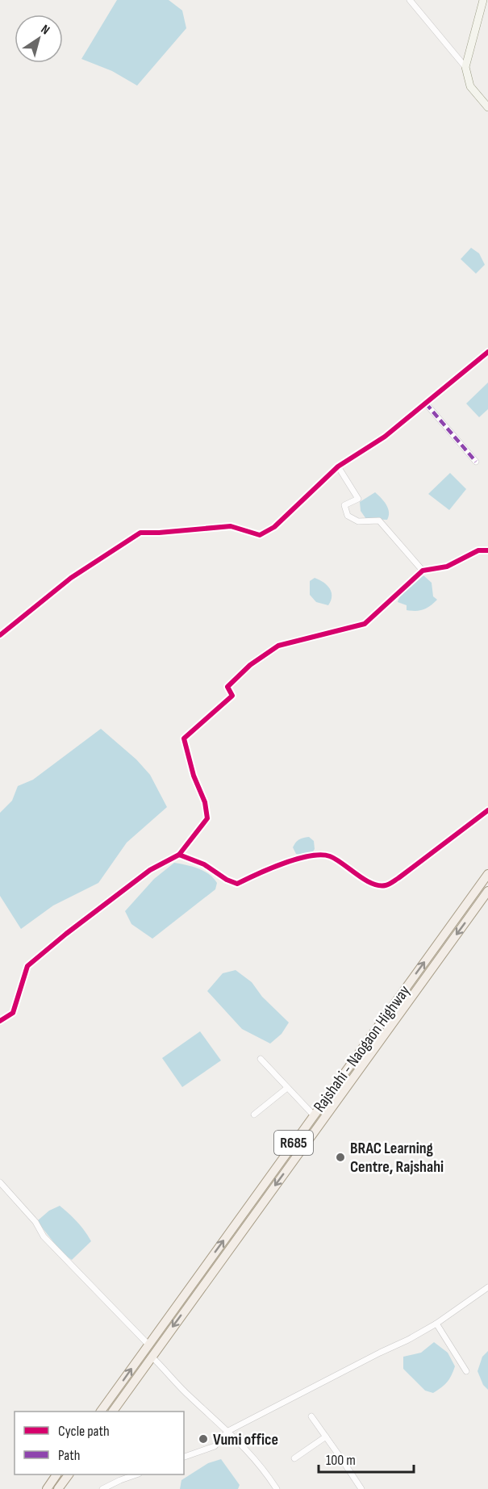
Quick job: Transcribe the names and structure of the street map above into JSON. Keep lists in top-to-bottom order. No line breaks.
{"streets":{"main road":["Rajshahi - Naogaon Highway","R685"]},"places":["BRAC Learning Centre, Rajshahi","Vumi office"],"legend":["Cycle path","Path"],"scale_bar":"100 m","north":"top right"}
